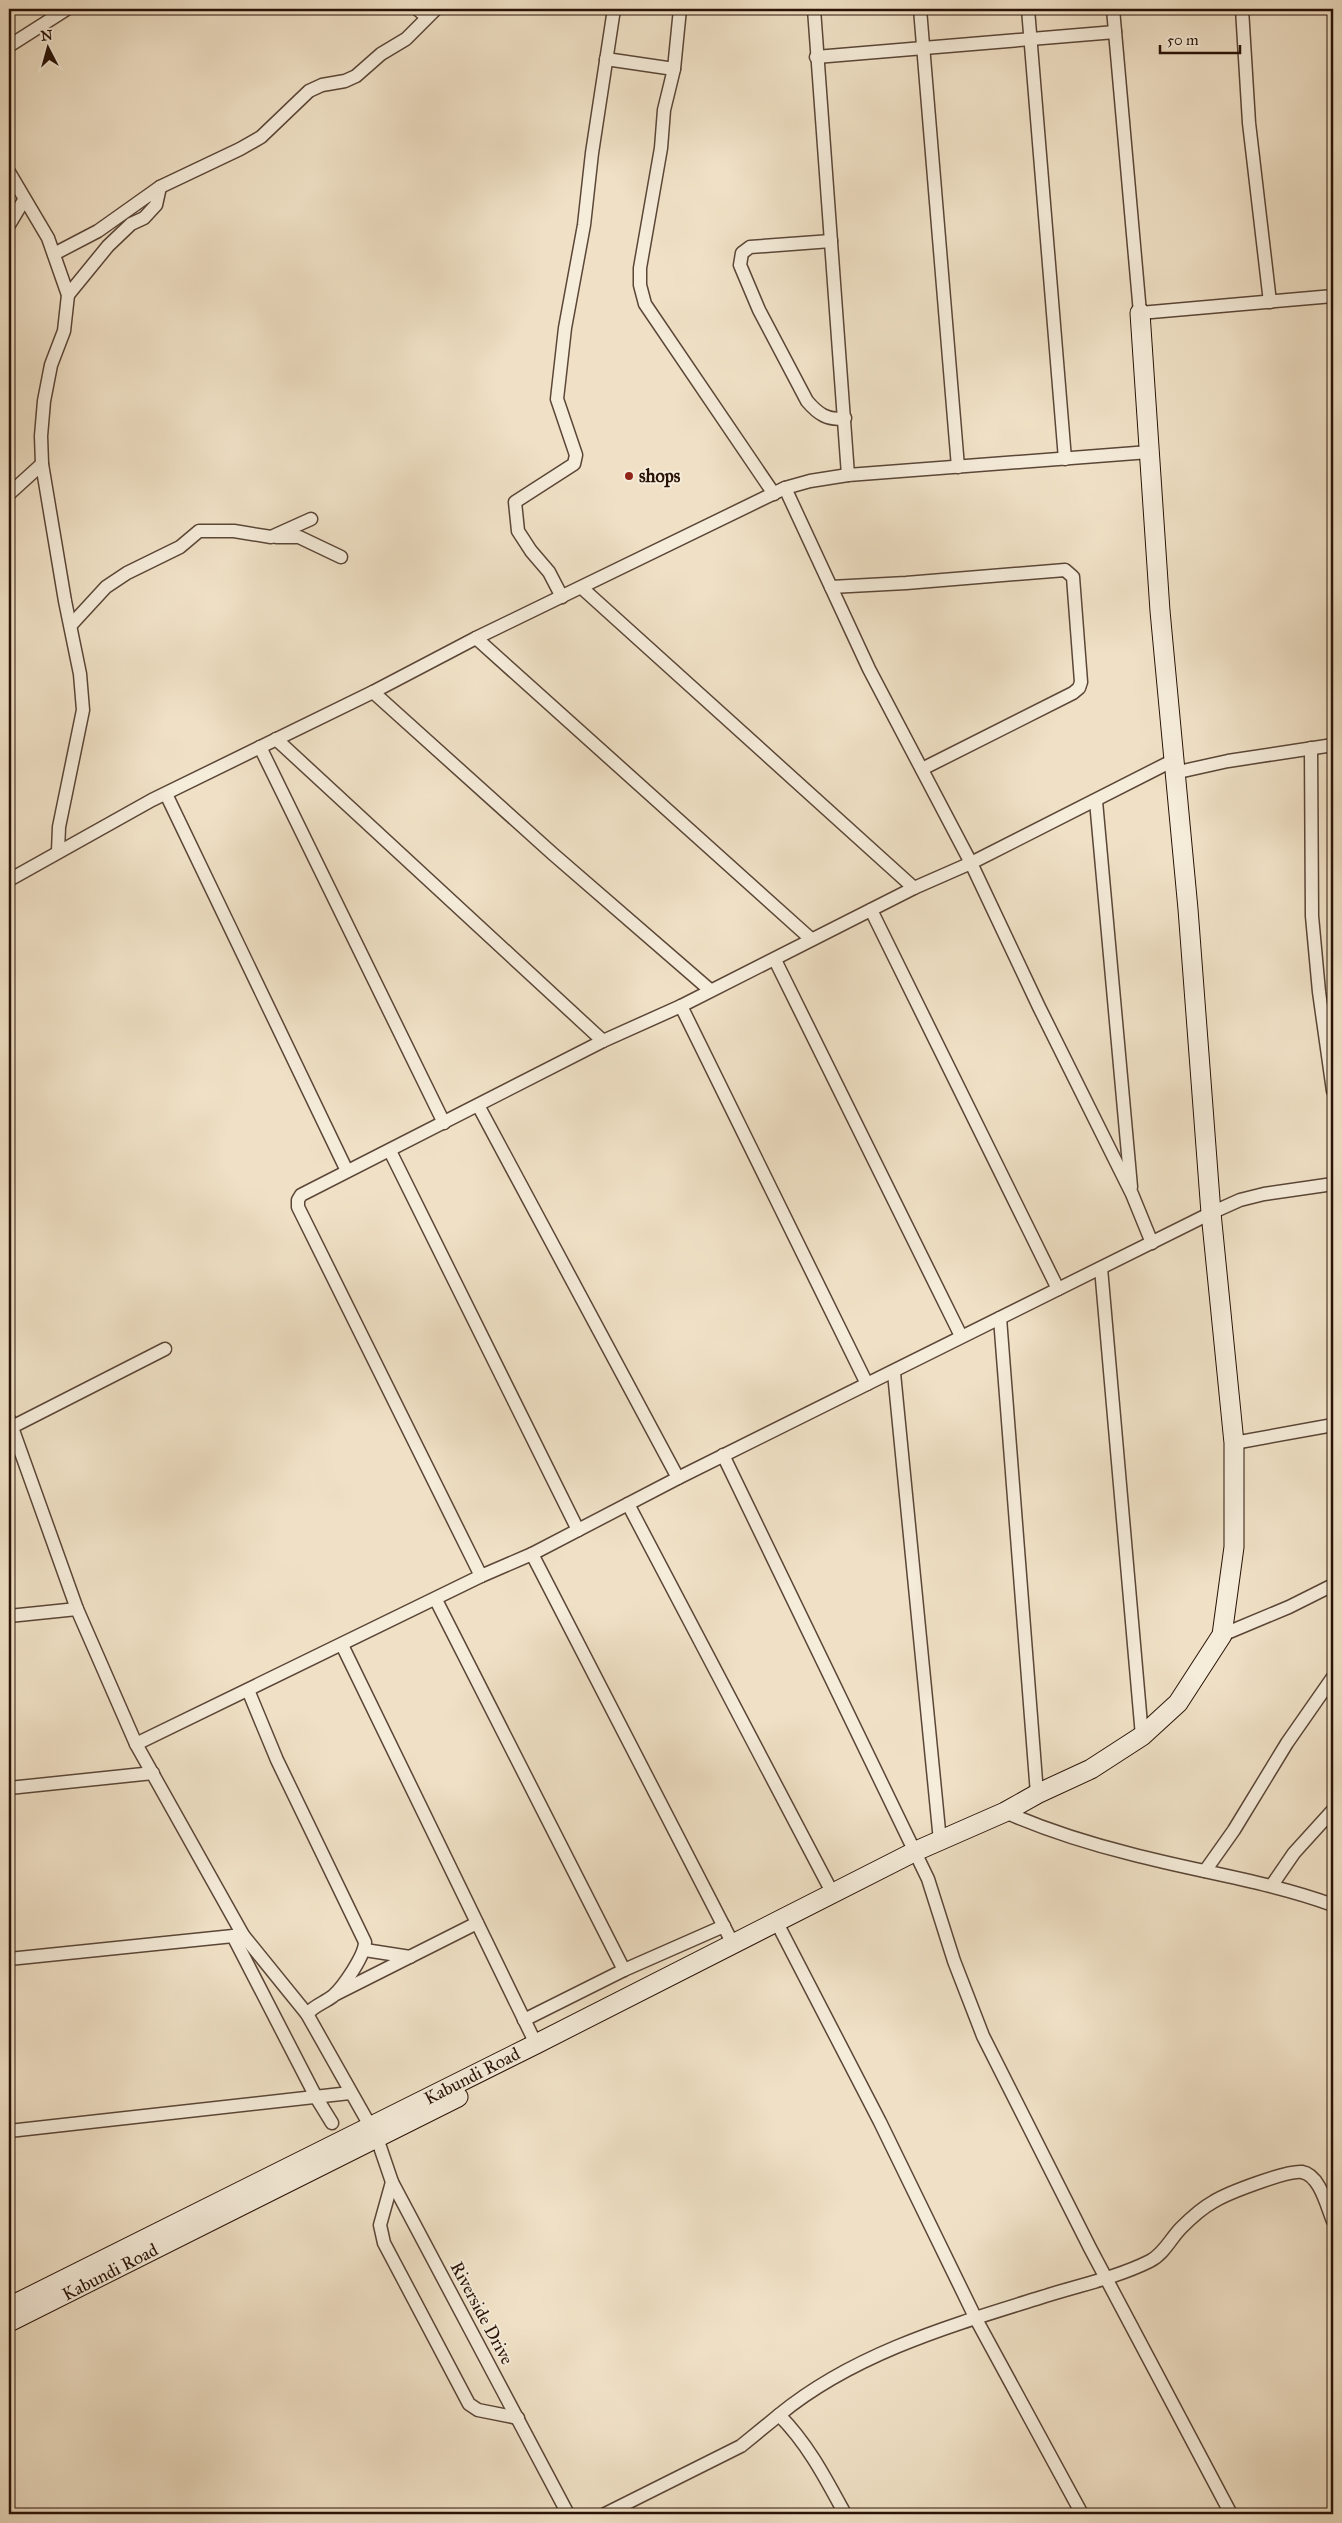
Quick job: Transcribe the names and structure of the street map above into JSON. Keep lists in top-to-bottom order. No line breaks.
{"streets":{"street":["Kabundi Road","Riverside Drive"]},"crossings":[["Kabundi Road","Riverside Drive"]],"places":["shops"],"scale_bar":"50 m","north":"top"}
